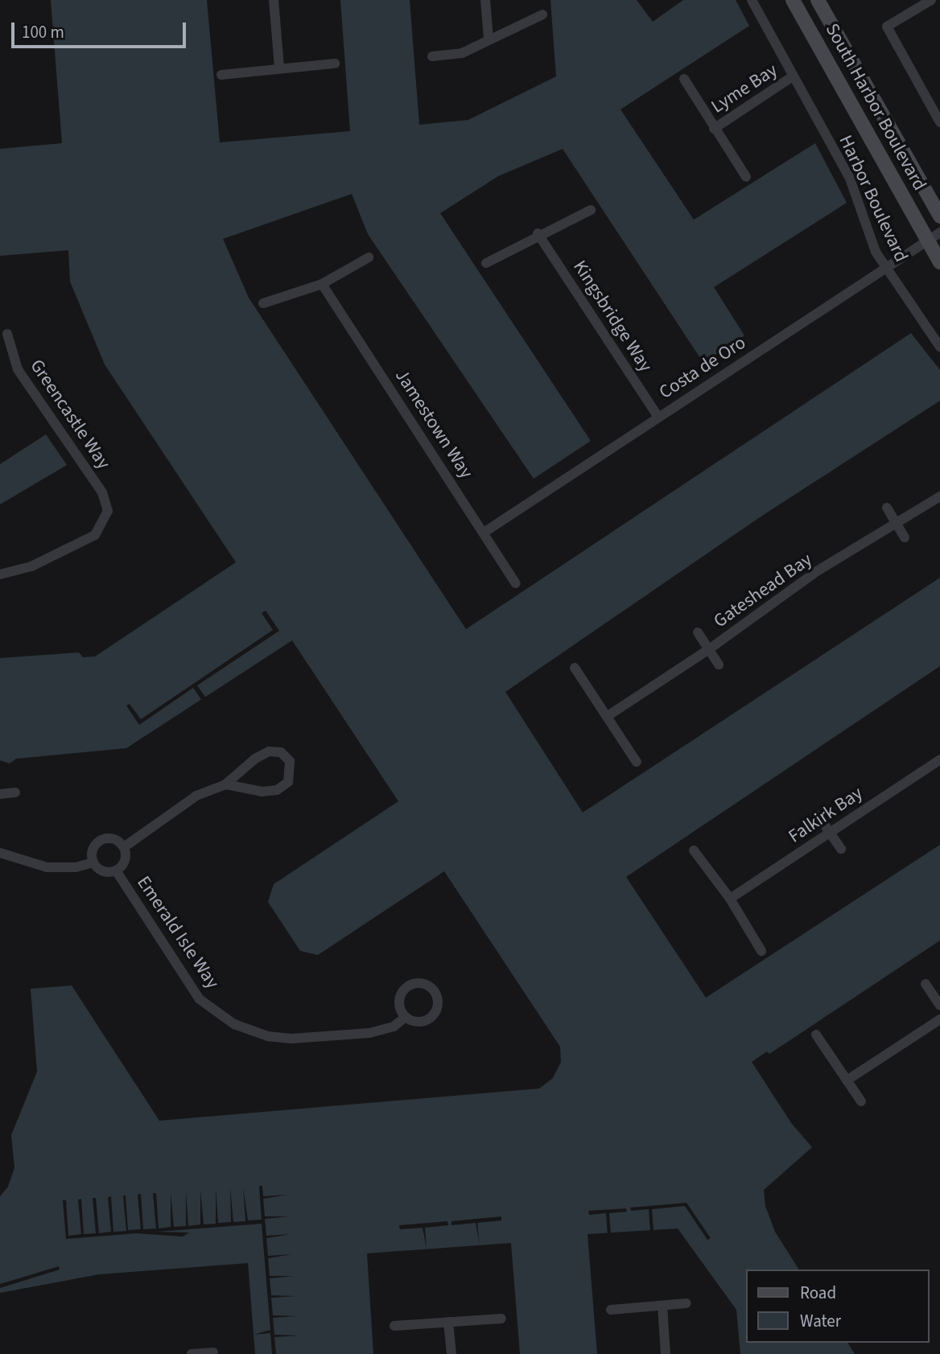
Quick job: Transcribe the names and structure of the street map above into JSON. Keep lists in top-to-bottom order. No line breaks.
{"streets":{"main road":["South Harbor Boulevard"],"street":["Lyme Bay","Harbor Boulevard","Kingsbridge Way","Costa de Oro","Greencastle Way","Jamestown Way","Gateshead Bay","Falkirk Bay","Emerald Isle Way"]},"crossings":[["Lyme Bay","Harbor Boulevard"],["South Harbor Boulevard","Costa de Oro"],["Harbor Boulevard","Costa de Oro"],["Kingsbridge Way","Costa de Oro"],["Costa de Oro","Jamestown Way"]],"legend":["Road","Water"],"scale_bar":"100 m"}
